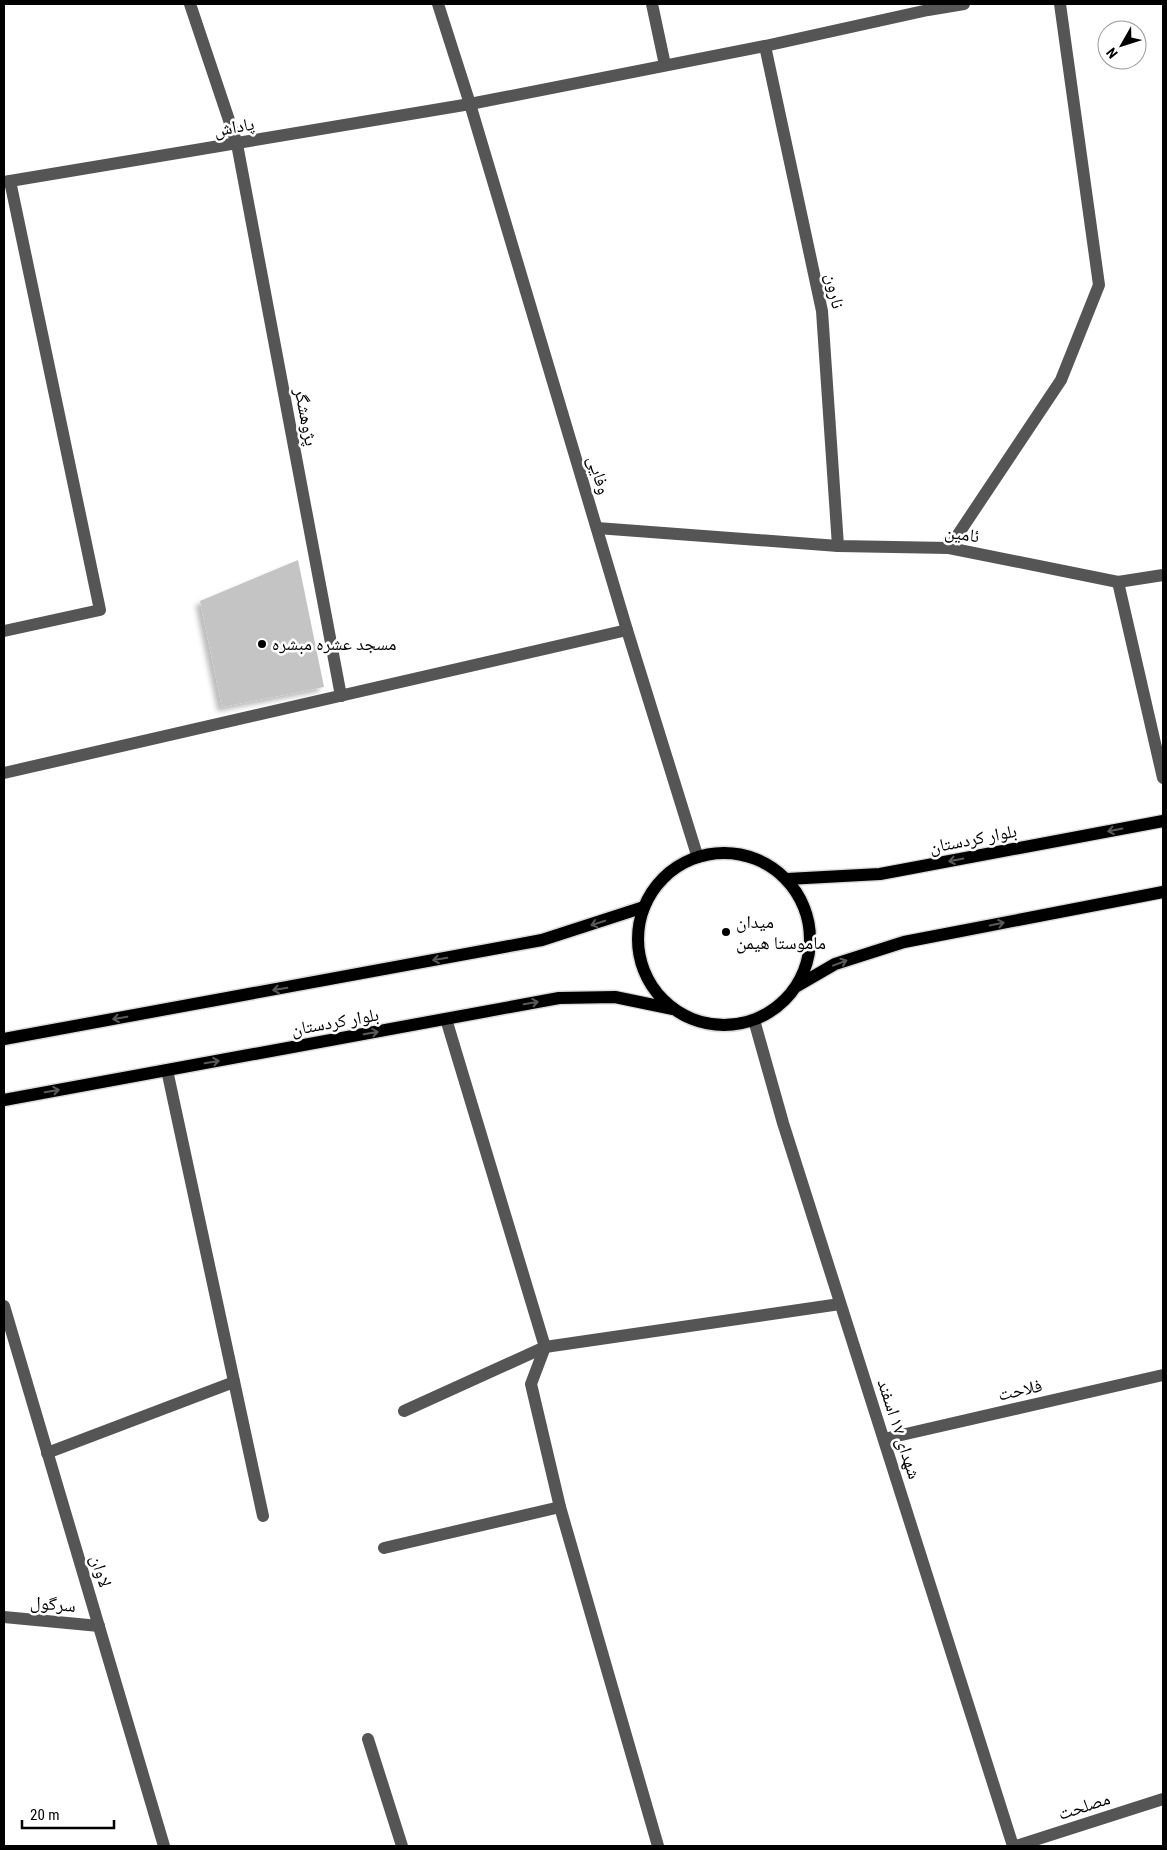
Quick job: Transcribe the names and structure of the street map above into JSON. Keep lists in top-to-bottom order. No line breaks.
{"streets":{"main road":["بلوار کردستان"],"street":["پاداش","نارون","پژوهشگر","وفایی","ئامین","فلاحت","شهدای ۱۷ اسفند","لاوان","سرگول","مصلحت"]},"crossings":[["پاداش","نارون"],["پاداش","پژوهشگر"],["پاداش","وفایی"],["نارون","ئامین"],["وفایی","ئامین"],["وفایی","بلوار کردستان"],["وفایی","شهدای ۱۷ اسفند"],["بلوار کردستان","شهدای ۱۷ اسفند"],["فلاحت","شهدای ۱۷ اسفند"],["شهدای ۱۷ اسفند","مصلحت"],["لاوان","سرگول"]],"places":["مسجد عشره مبشره","میدان ماموستا هیمن"],"scale_bar":"20 m","north":"bottom left"}
